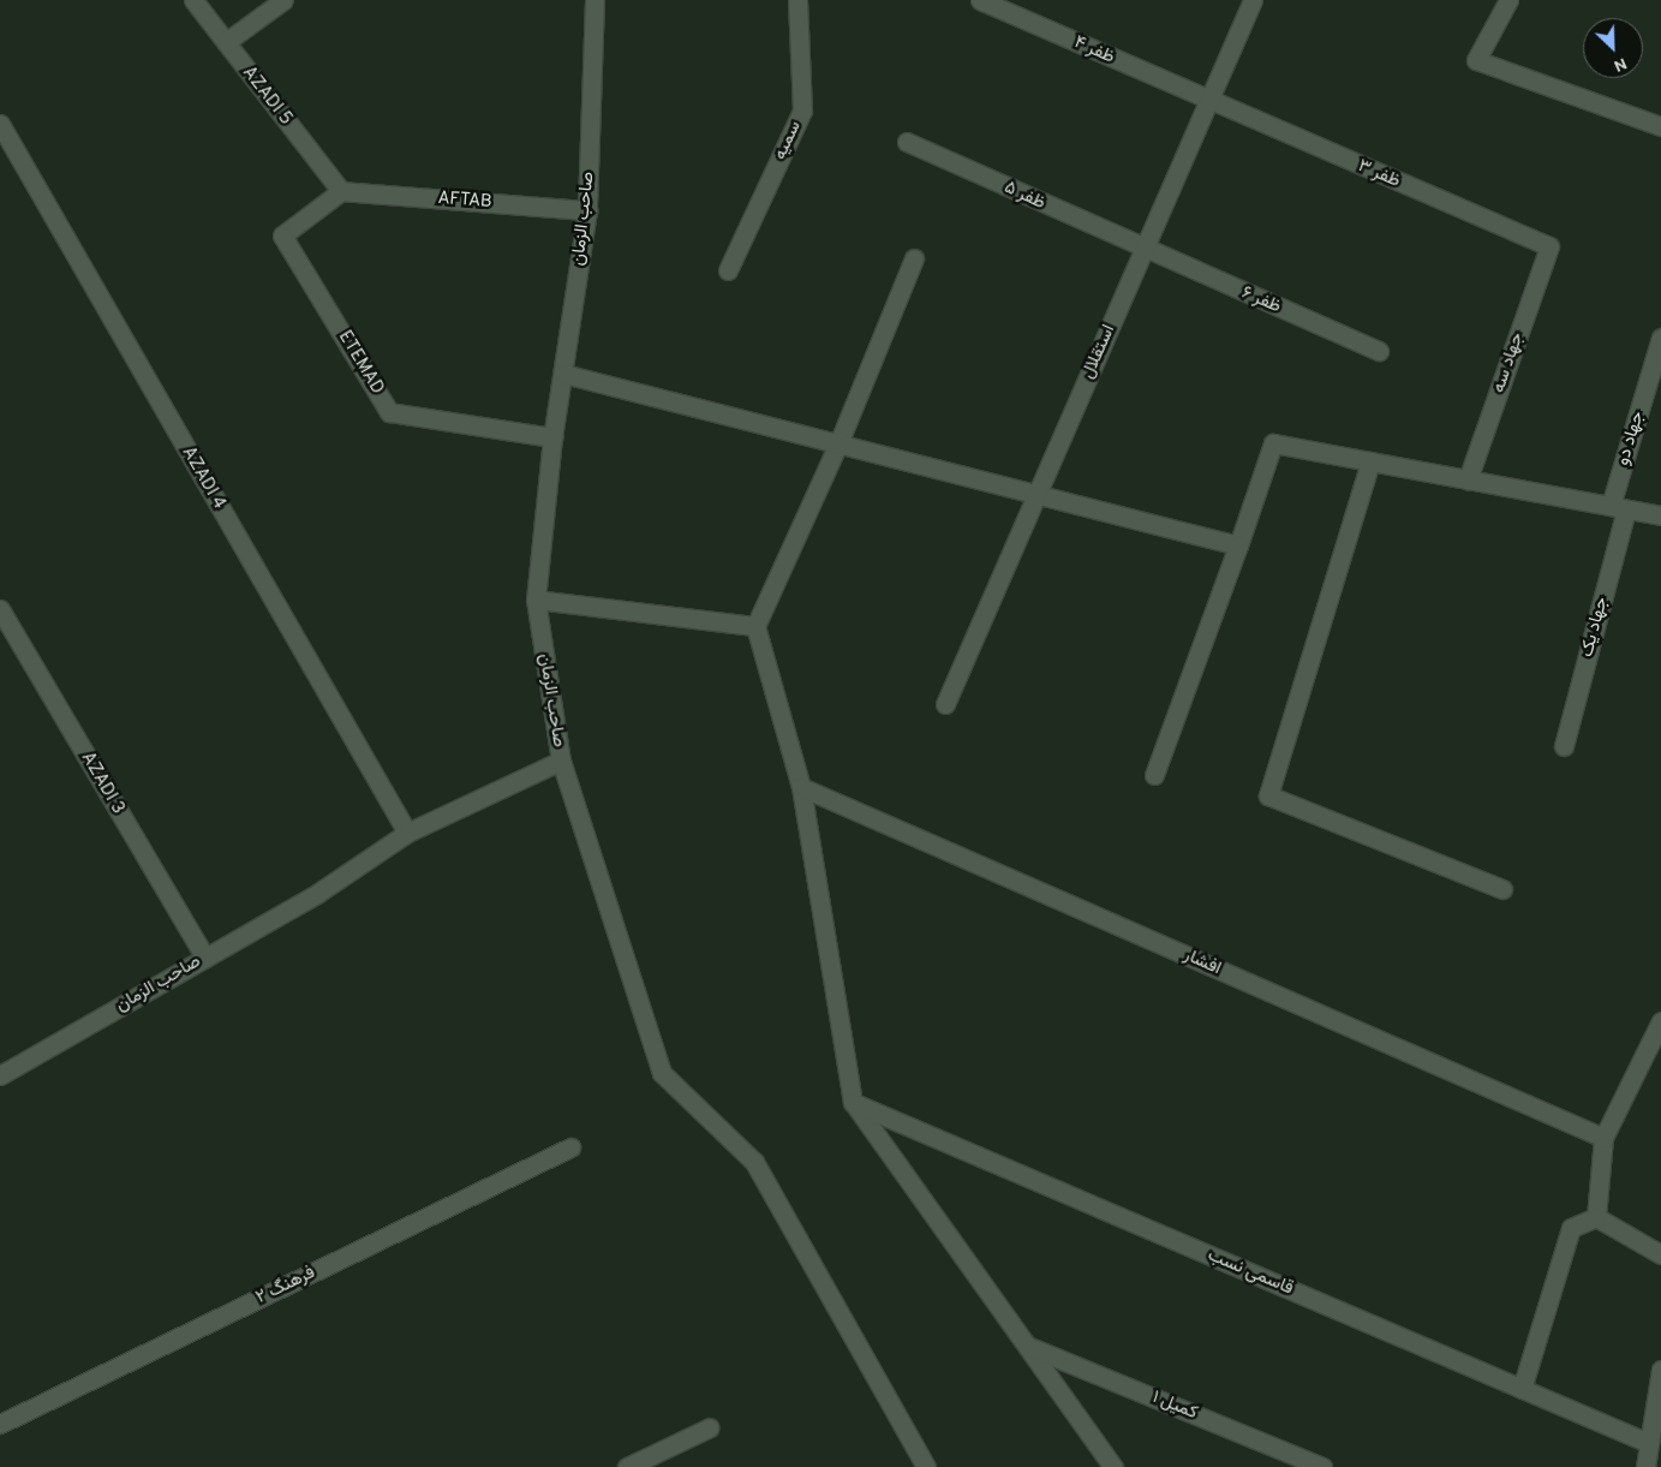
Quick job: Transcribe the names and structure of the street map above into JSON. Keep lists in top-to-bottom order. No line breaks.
{"streets":{"street":["ظفر ۴","AZADI 5","سمیه","ظفر ۳","ظفر ۵","AFTAB","صاحب الزمان","ظفر ۶","استقلال","ETEMAD","جهاد سه","جهاد دو","AZADI 4","جهاد یک","AZADI 3","افشار","قاسمی نسب","فرهنگ ۲","کمیل ۱"]},"crossings":[["ظفر ۴","ظفر ۳"],["ظفر ۴","استقلال"],["AZADI 5","AFTAB"],["AZADI 5","ETEMAD"],["ظفر ۳","استقلال"],["ظفر ۳","جهاد سه"],["ظفر ۵","ظفر ۶"],["ظفر ۵","استقلال"],["AFTAB","صاحب الزمان"],["AFTAB","ETEMAD"],["صاحب الزمان","ETEMAD"],["صاحب الزمان","AZADI 4"],["صاحب الزمان","AZADI 3"],["ظفر ۶","استقلال"],["جهاد دو","جهاد یک"]],"north":"bottom right"}
